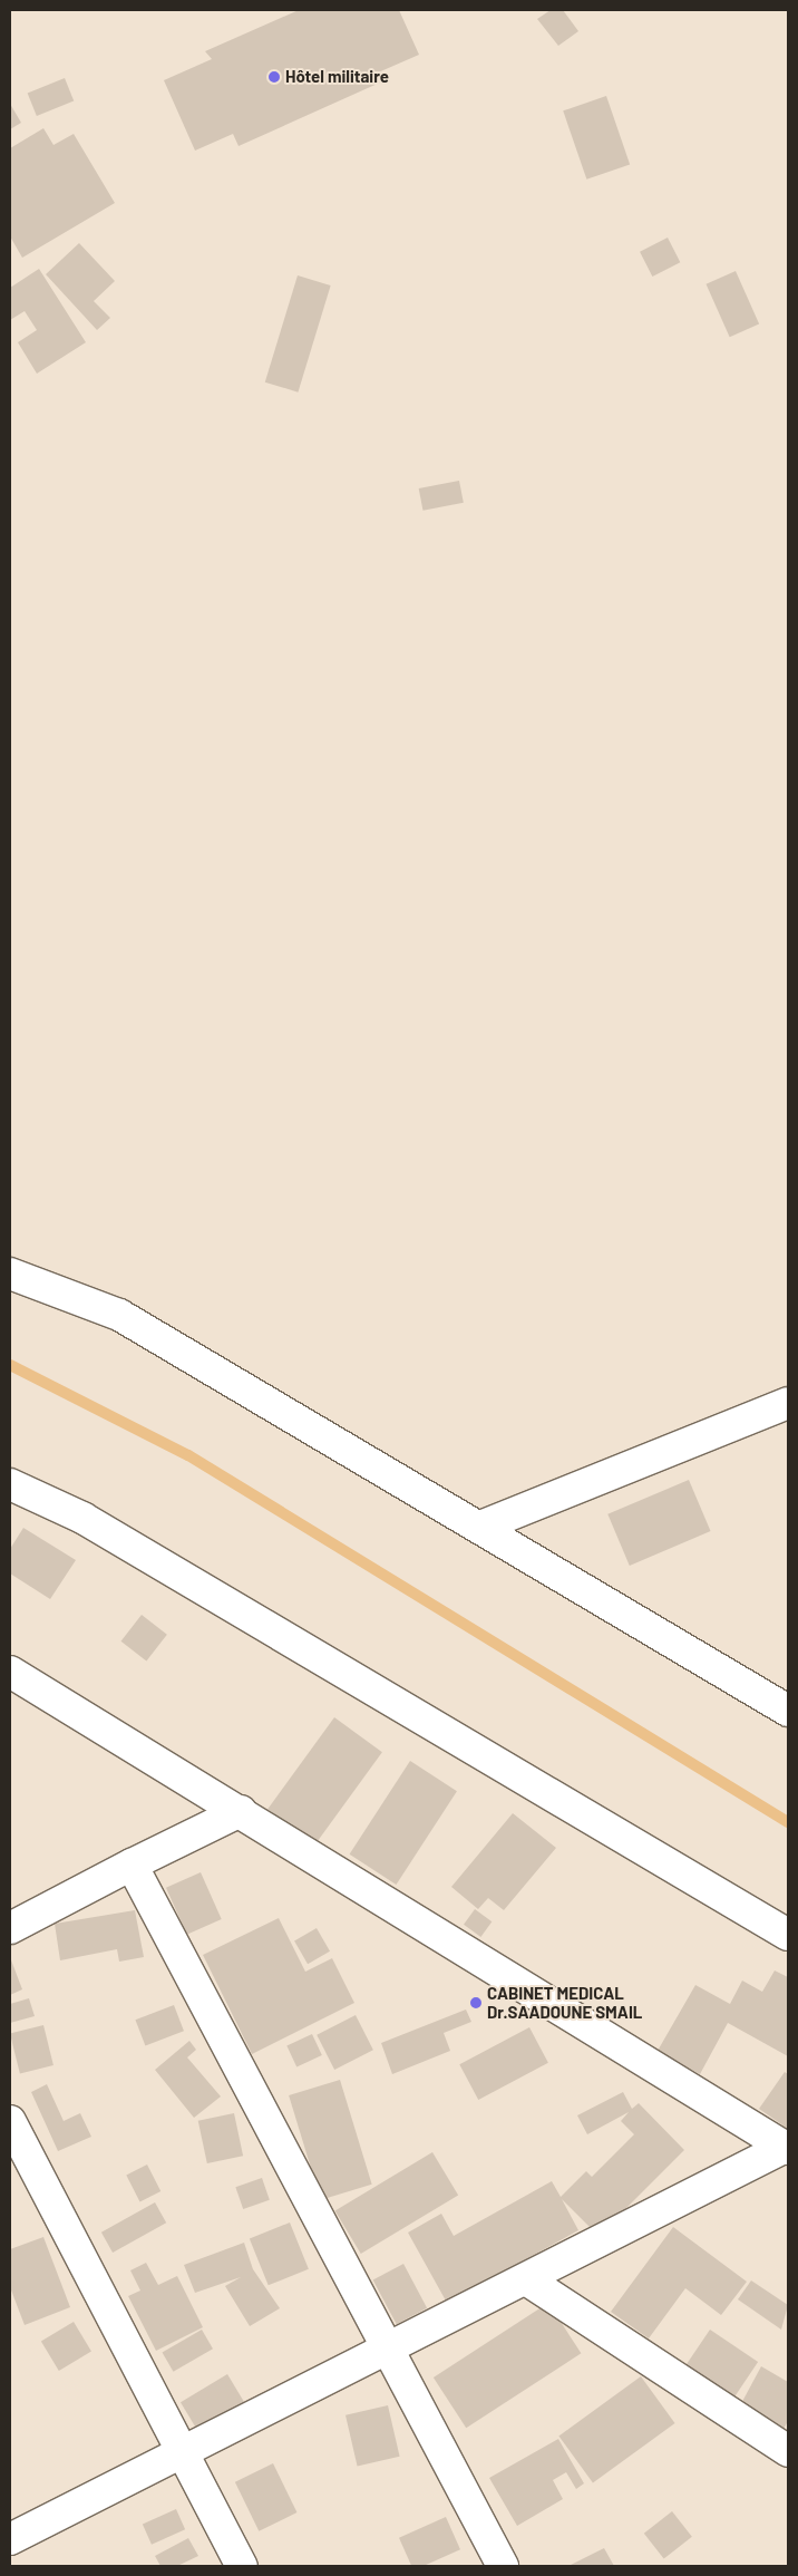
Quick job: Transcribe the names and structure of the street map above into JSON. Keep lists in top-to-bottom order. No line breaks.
{"places":["Hôtel militaire","CABINET MEDICAL Dr.SAADOUNE SMAIL"]}
